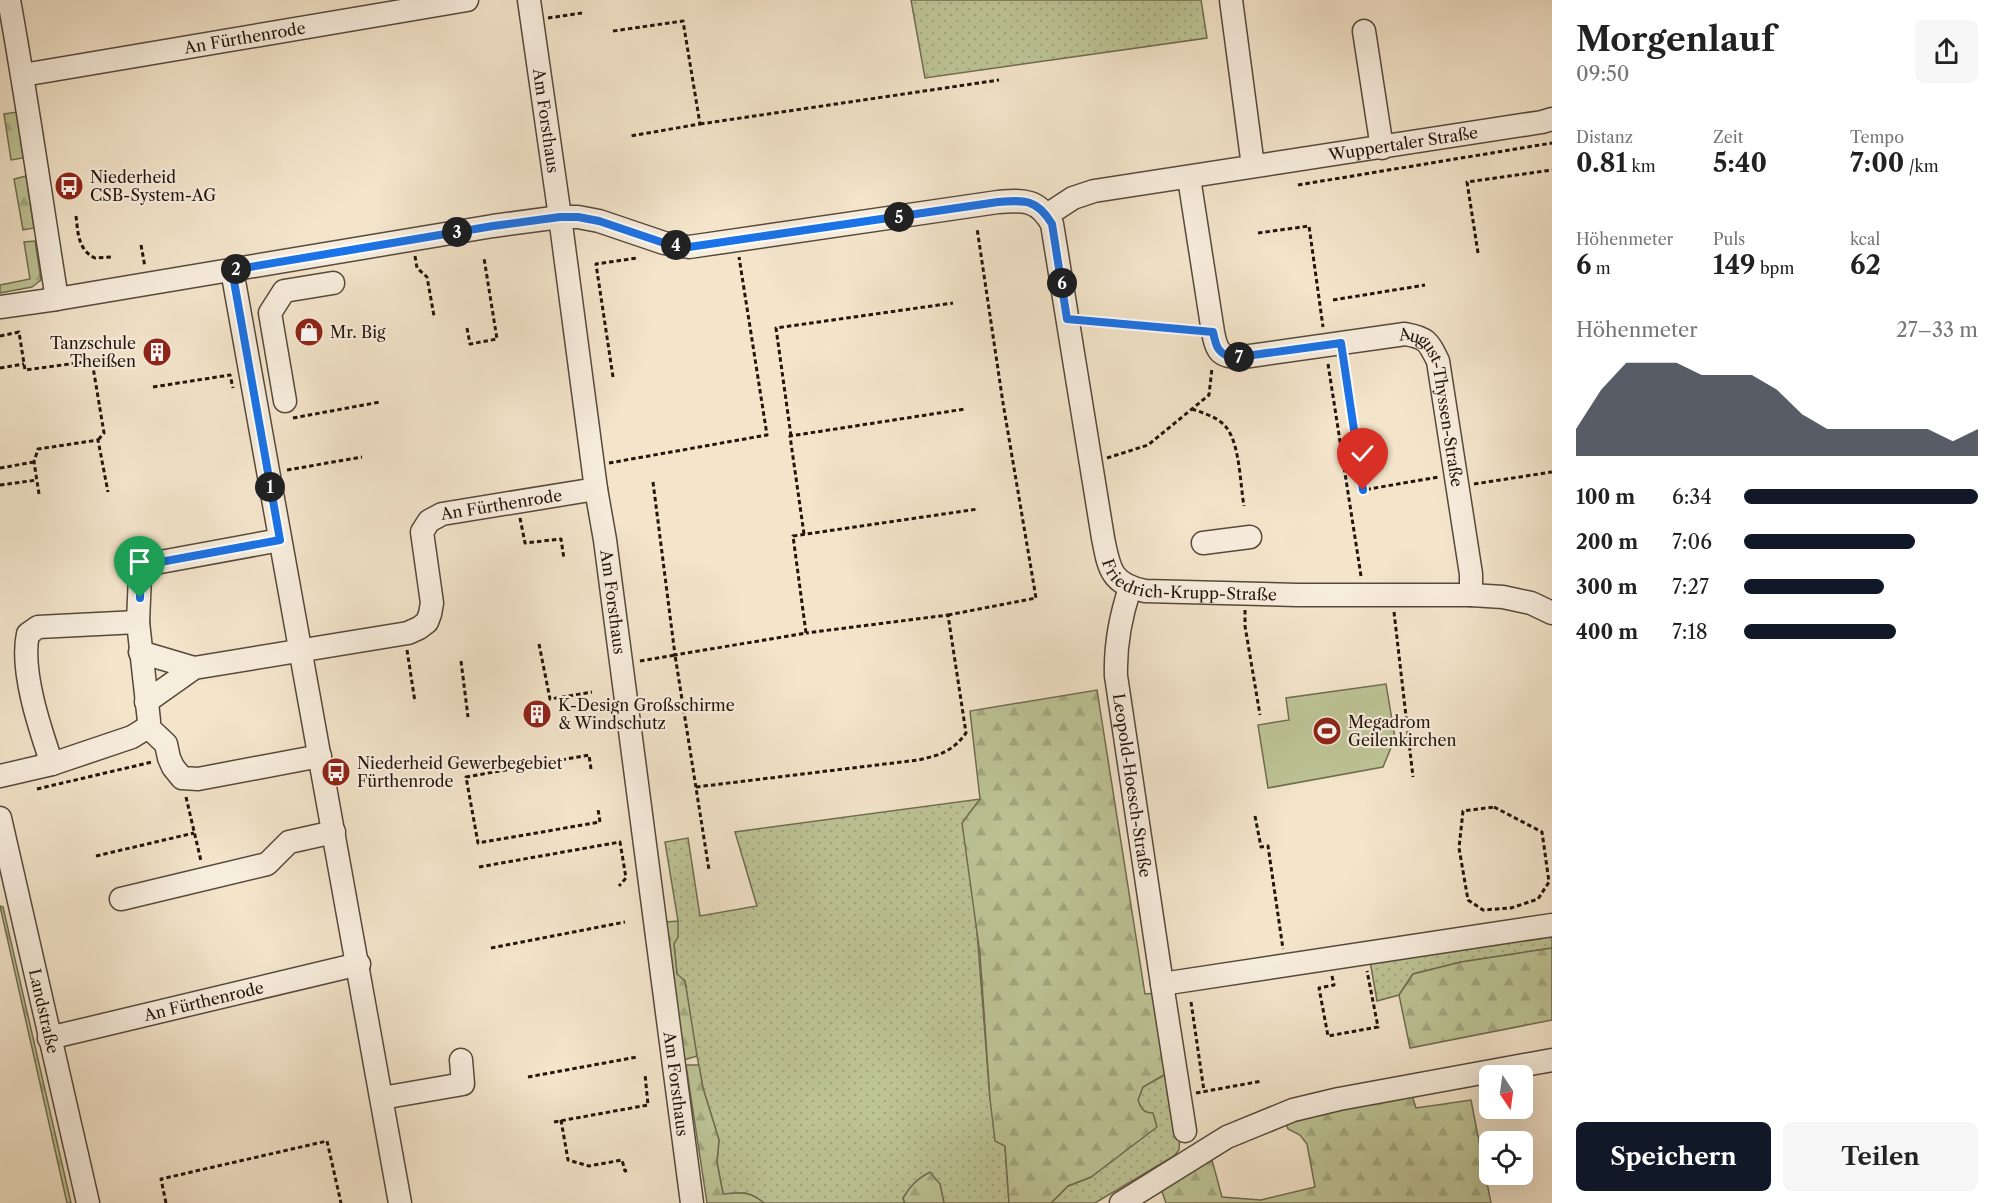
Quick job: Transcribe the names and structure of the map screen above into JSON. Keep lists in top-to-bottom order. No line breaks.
{"streets":{"street":["An Fürthenrode","Am Forsthaus","Wuppertaler Straße","August-Thyssen-Straße","Friedrich-Krupp-Straße","Leopold-Hoesch-Straße","Landstraße"]},"crossings":[["An Fürthenrode","Am Forsthaus"],["An Fürthenrode","Landstraße"],["August-Thyssen-Straße","Friedrich-Krupp-Straße"],["Friedrich-Krupp-Straße","Leopold-Hoesch-Straße"]],"places":{"bus stop":["Niederheid CSB-System-AG","Niederheid Gewerbegebiet Fürthenrode"],"shop":["Mr. Big"],"building":["Tanzschule Theißen","K-Design Großschirme & Windschutz"],"sports":["Megadrom Geilenkirchen"]},"north":"bottom","page":{"heading":["Morgenlauf","09:50"],"stats":[["Distanz","0.81 km"],["Zeit","5:40"],["Tempo","7:00 /km"],["Höhenmeter","6 m"],["Puls","149 bpm"],["kcal","62"]],"pins":["5","3","4","2","6","7","1"],"chart":["Höhenmeter","27–33 m"],"list":[{"name":"100 m","note":"6:34"},{"name":"200 m","note":"7:06"},{"name":"300 m","note":"7:27"},{"name":"400 m","note":"7:18"}],"buttons":["Speichern","Teilen"]}}
